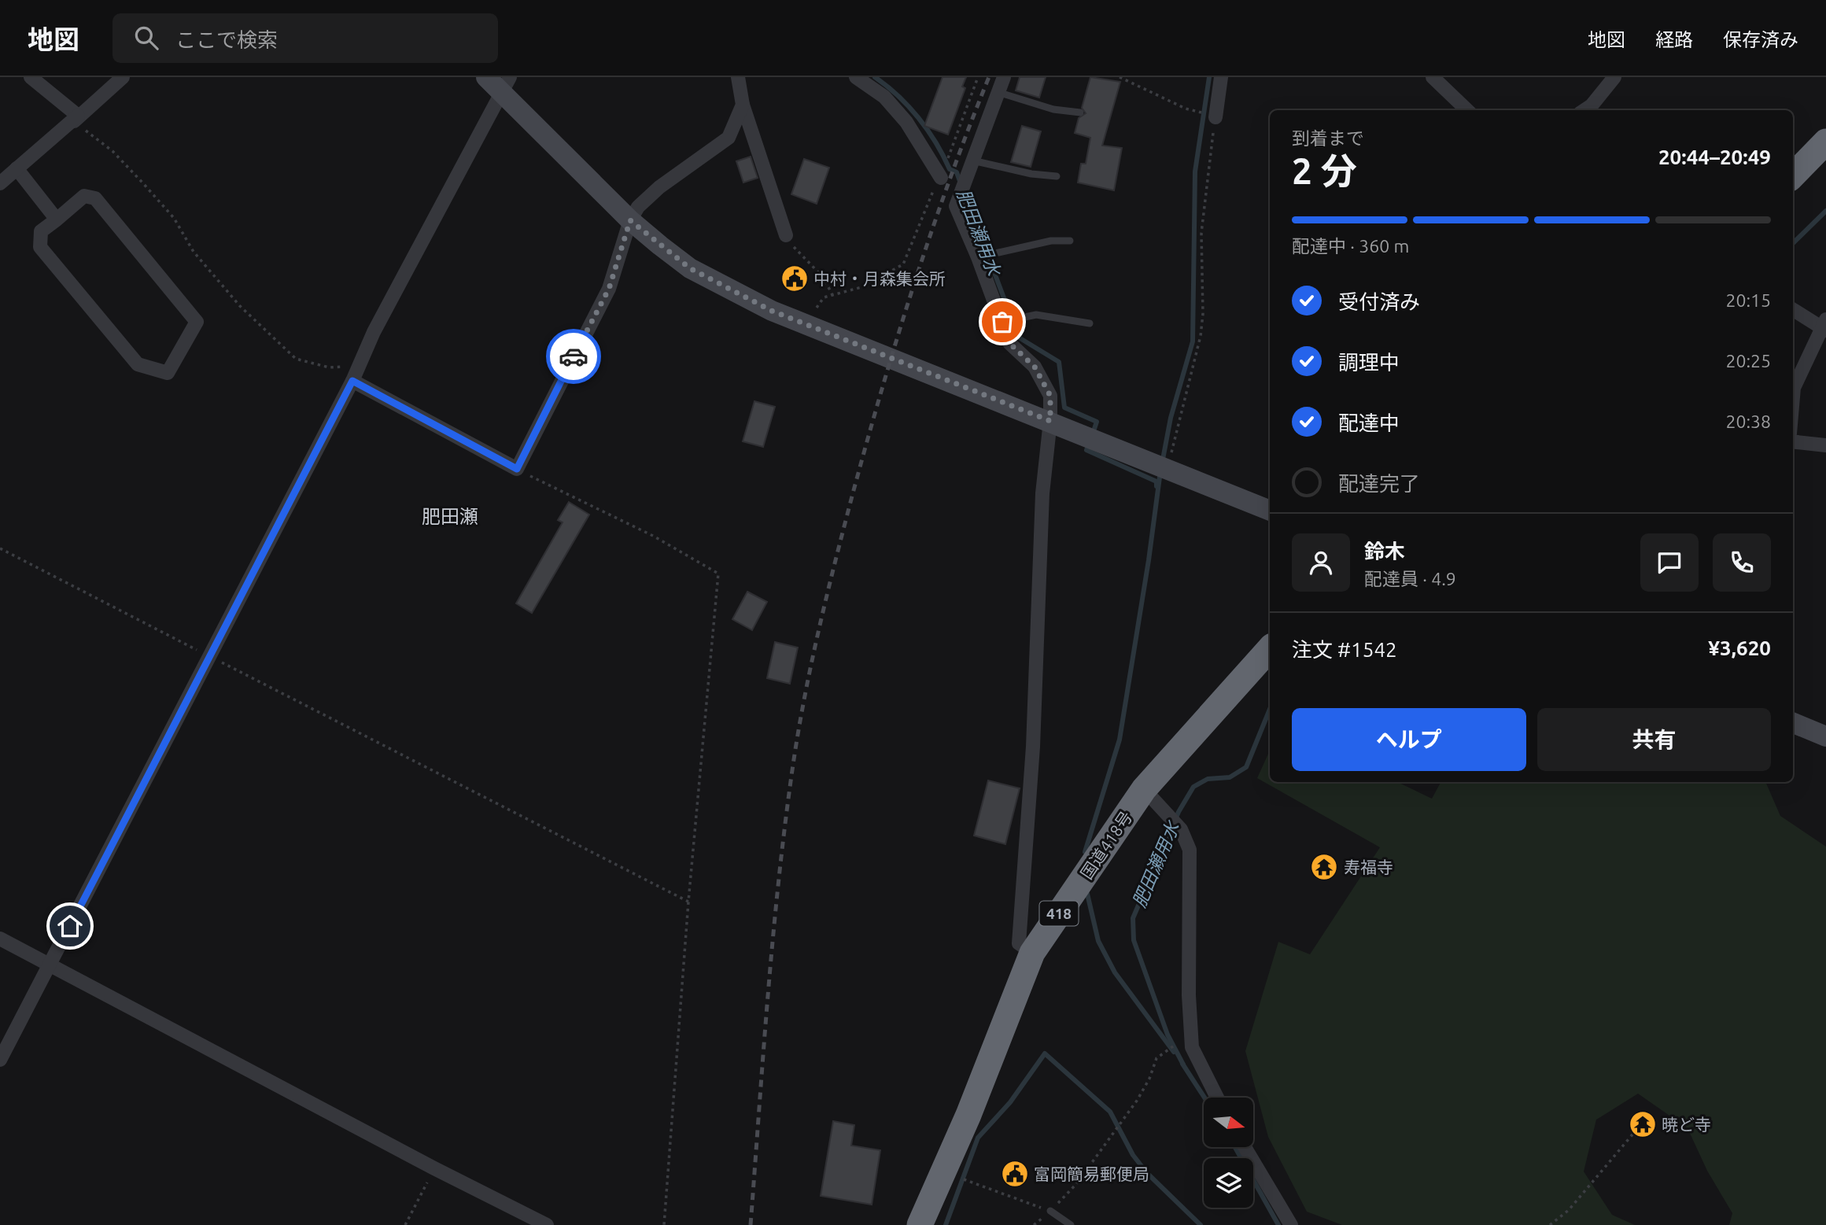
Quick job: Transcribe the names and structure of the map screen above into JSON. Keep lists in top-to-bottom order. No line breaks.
{"streets":{"highway":["国道418号","418"]},"districts":["肥田瀬"],"water":["肥田瀬用水"],"places":{"public building":["中村・月森集会所","富岡簡易郵便局"],"temple":["寿福寺","暁ど寺"]},"north":"right","page":{"header":"地図","search":"ここで検索","nav":["地図","経路","保存済み"],"heading":["2 分","到着まで","20:44–20:49"],"panel":["鈴木","配達員 · 4.9","注文 #1542","¥3,620"],"bar":"配達中 · 360 m","list":[["受付済み","20:15"],["調理中","20:25"],["配達中","20:38"],"配達完了"],"buttons":["ヘルプ","共有"]}}
